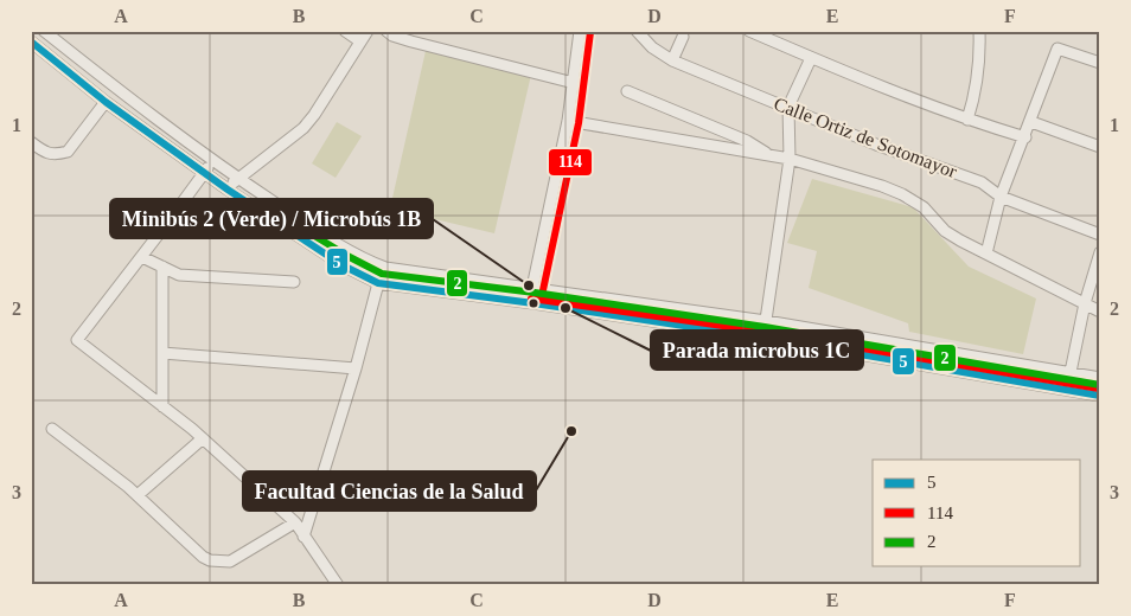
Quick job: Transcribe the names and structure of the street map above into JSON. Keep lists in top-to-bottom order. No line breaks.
{"streets":{"street":["Calle Ortiz de Sotomayor"]},"places":["Minibús 2 (Verde) / Microbús 1B","Parada microbus 1C","Facultad Ciencias de la Salud"],"lines":["transit line 114","transit line 5","transit line 2"],"legend":["5","114","2"],"grid":{"columns":["A","B","C","D","E","F"],"rows":["1","2","3"]}}
